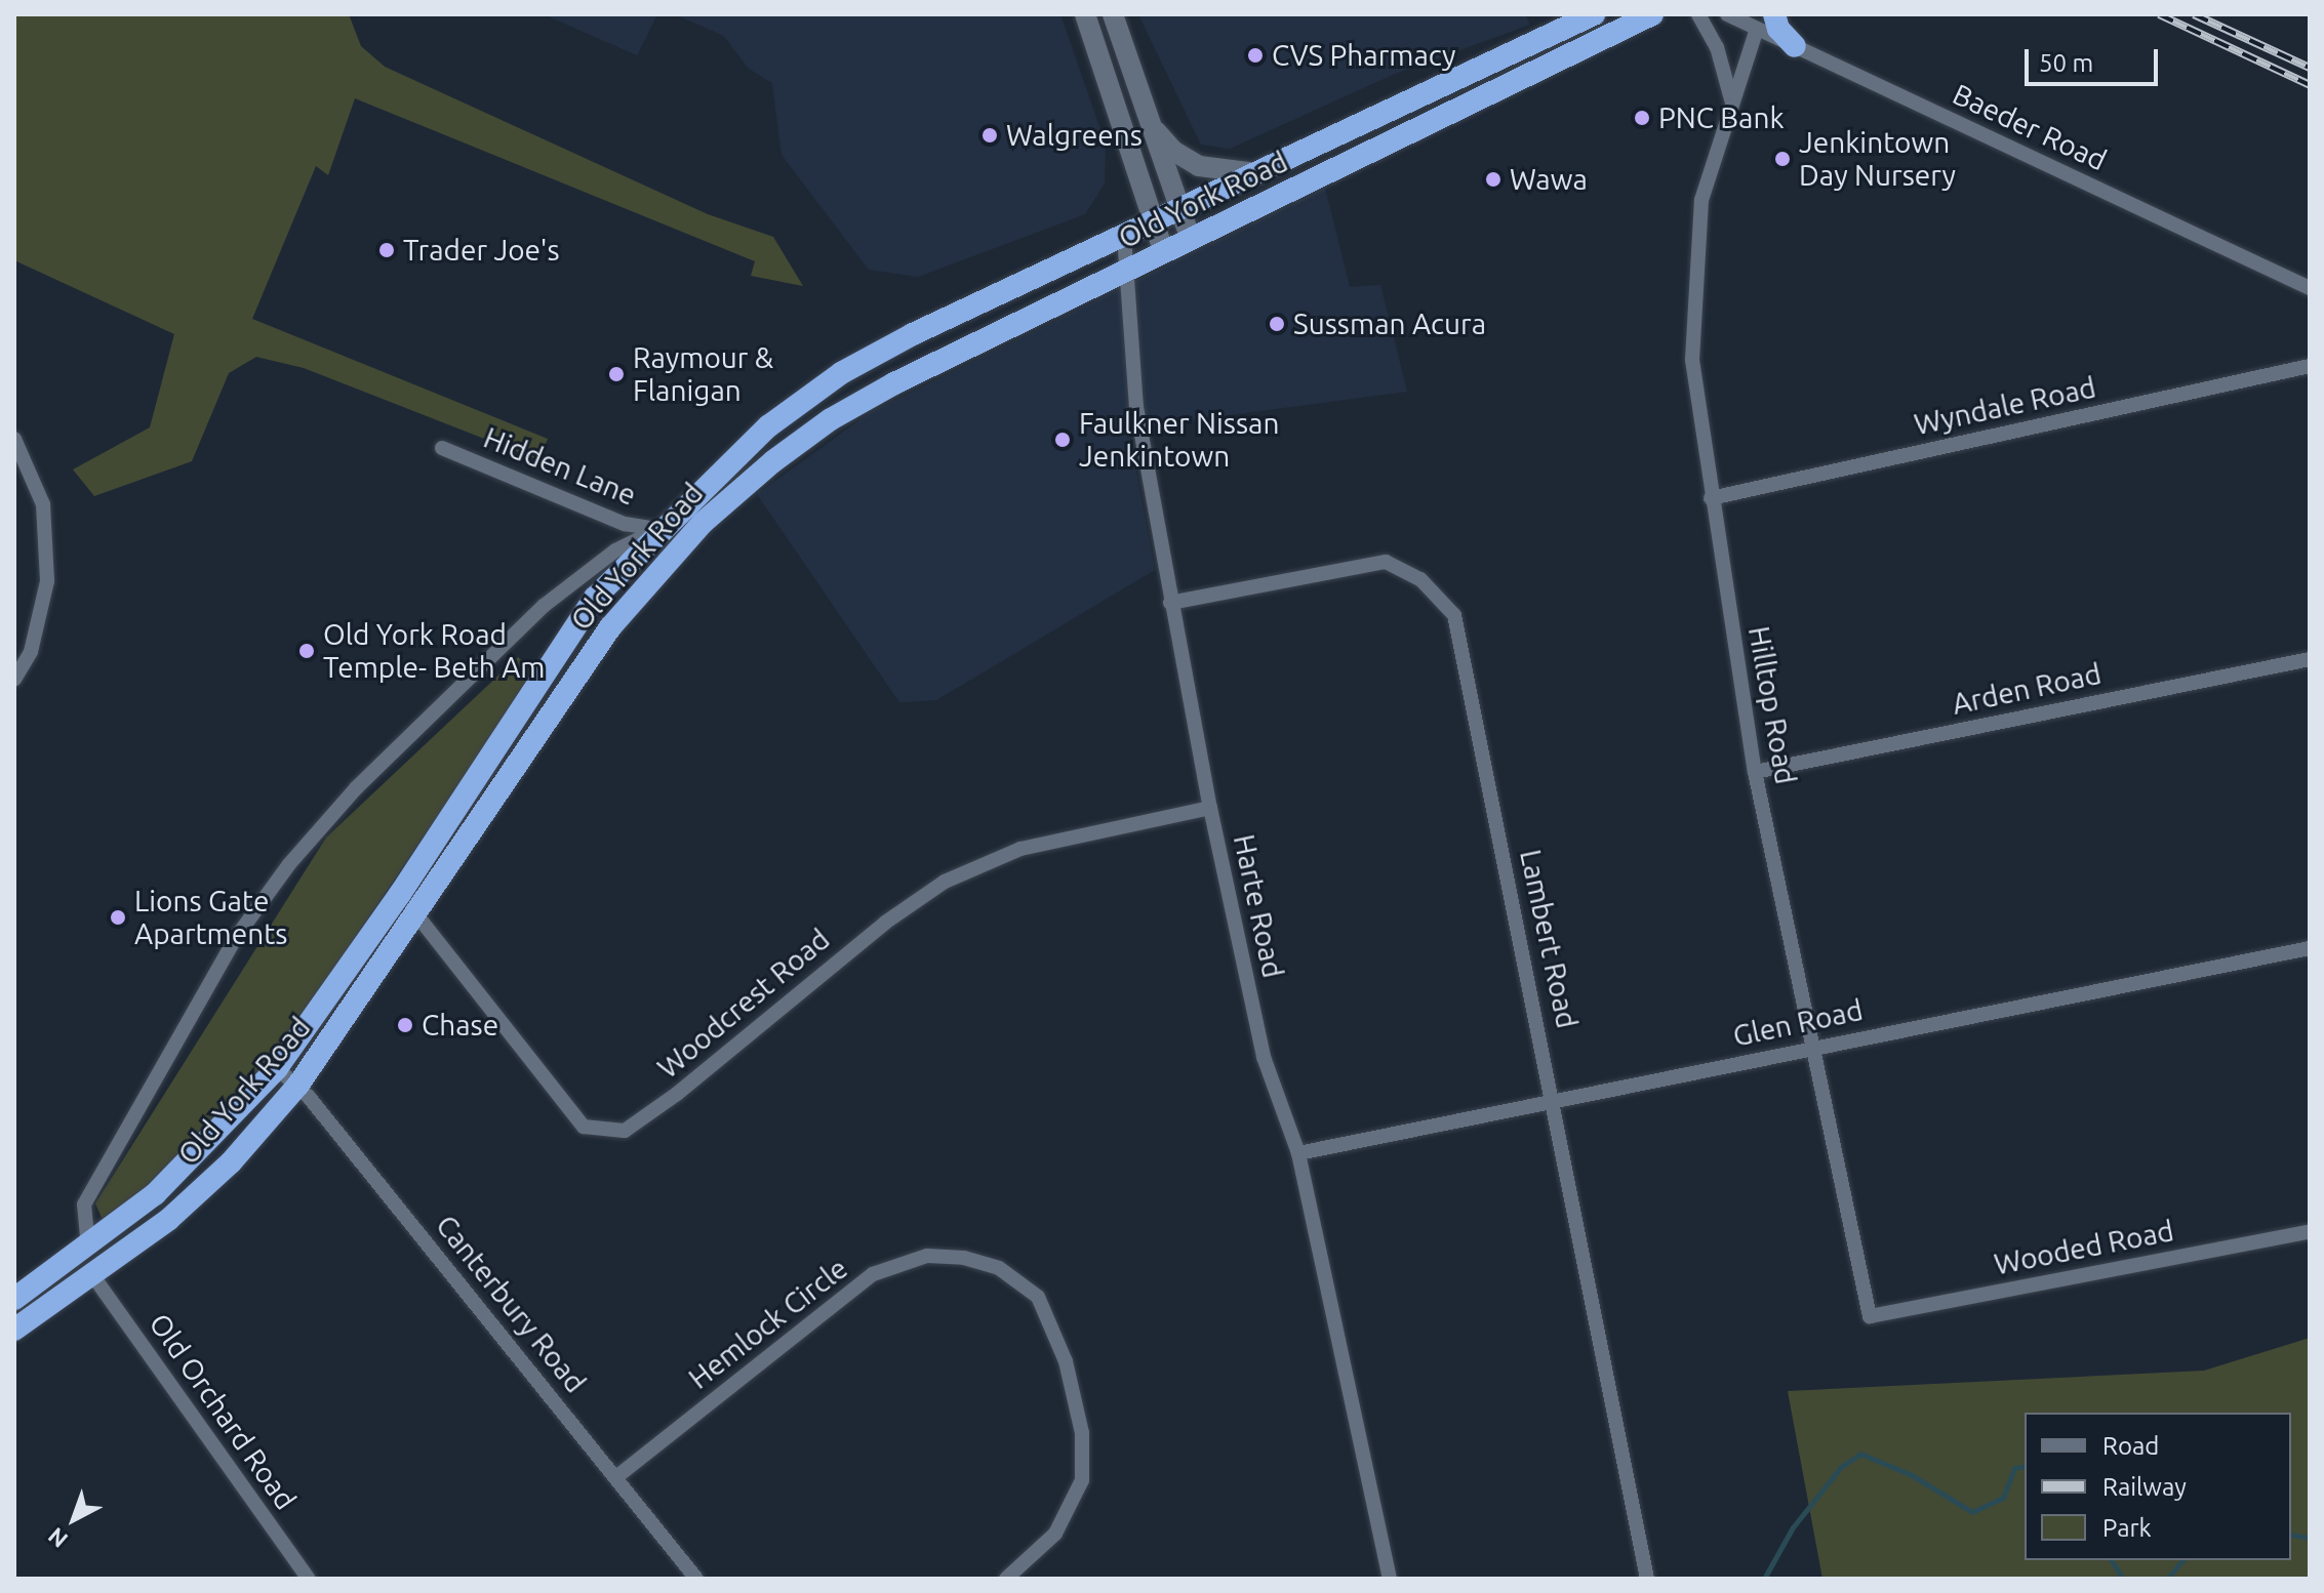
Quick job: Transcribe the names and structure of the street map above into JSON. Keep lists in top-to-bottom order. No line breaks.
{"streets":{"highway":["Old York Road"],"street":["Baeder Road","Wyndale Road","Hidden Lane","Arden Road","Hilltop Road","Harte Road","Lambert Road","Woodcrest Road","Glen Road","Wooded Road","Canterbury Road","Hemlock Circle","Old Orchard Road"]},"crossings":[["Old York Road","Hidden Lane"],["Old York Road","Harte Road"],["Old York Road","Woodcrest Road"],["Old York Road","Canterbury Road"],["Old York Road","Old Orchard Road"],["Wyndale Road","Hilltop Road"],["Arden Road","Hilltop Road"],["Hilltop Road","Glen Road"],["Hilltop Road","Wooded Road"],["Harte Road","Lambert Road"],["Harte Road","Woodcrest Road"],["Harte Road","Glen Road"],["Lambert Road","Glen Road"],["Canterbury Road","Hemlock Circle"]],"places":["CVS Pharmacy","PNC Bank","Walgreens","Jenkintown Day Nursery","Wawa","Trader Joe's","Sussman Acura","Raymour & Flanigan","Faulkner Nissan Jenkintown","Old York Road Temple- Beth Am","Lions Gate Apartments","Chase"],"legend":["Road","Railway","Park"],"scale_bar":"50 m","north":"bottom left"}
